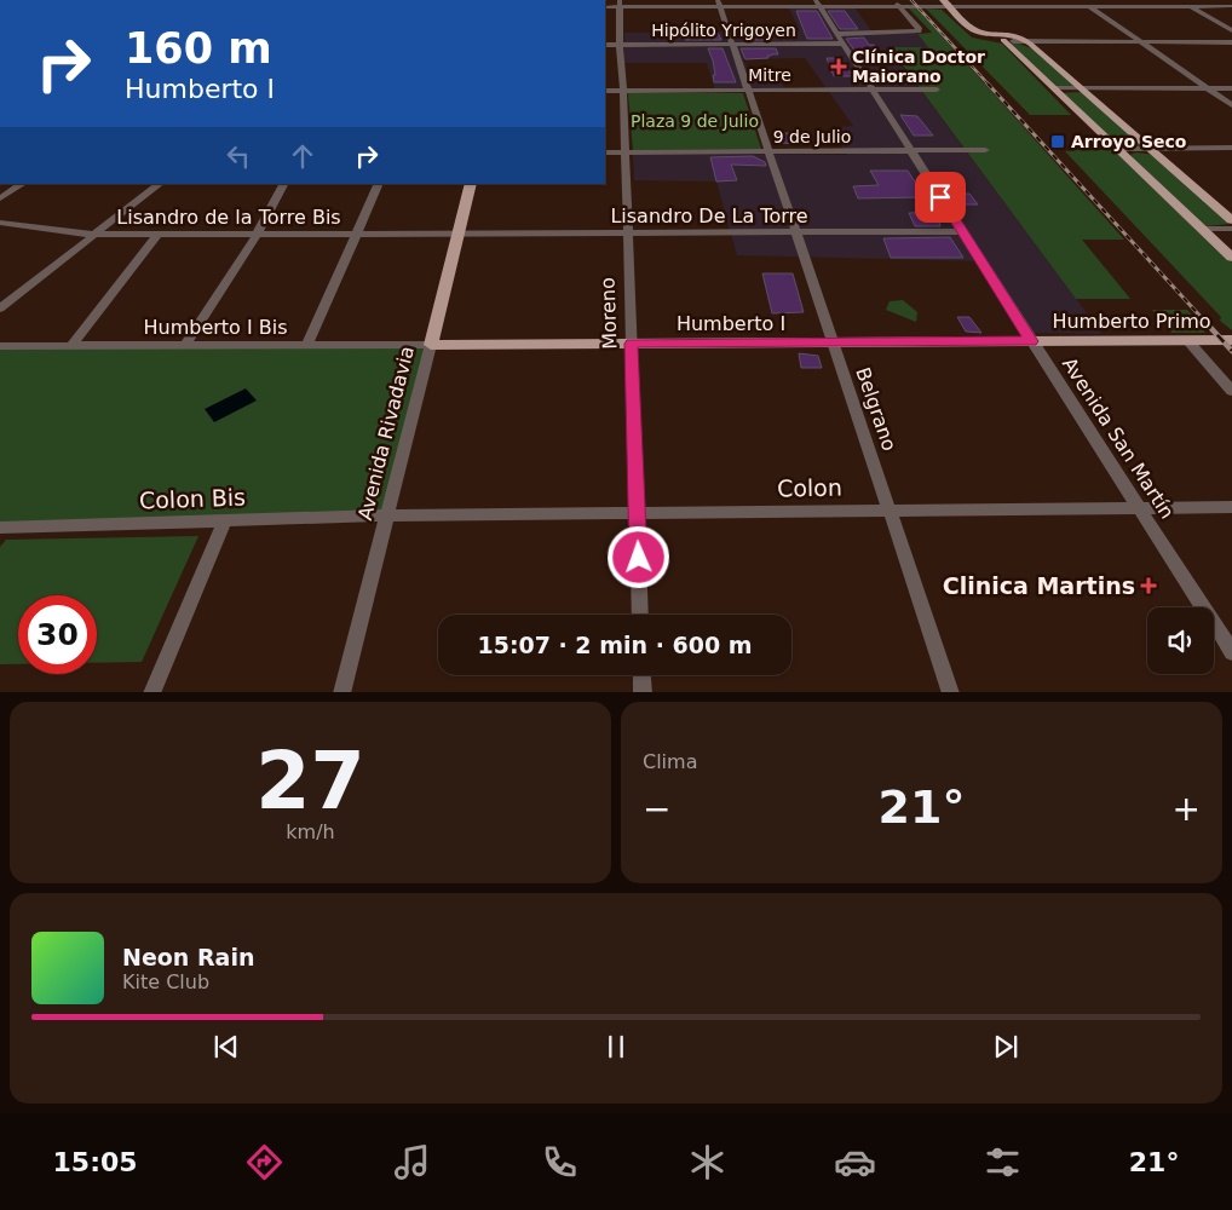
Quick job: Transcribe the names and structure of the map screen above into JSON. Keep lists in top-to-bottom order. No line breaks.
{"streets":{"main road":["Humberto Primo","Humberto I","Avenida Rivadavia"],"street":["Hipólito Yrigoyen","Mitre","9 de Julio","Lisandro De La Torre","Lisandro de la Torre Bis","Moreno","Humberto I Bis","Belgrano","Avenida San Martín","Colon","Colon Bis"]},"crossings":[["Hipólito Yrigoyen","Moreno"],["Hipólito Yrigoyen","Belgrano"],["Hipólito Yrigoyen","Avenida San Martín"],["Mitre","Moreno"],["Mitre","Belgrano"],["Mitre","Avenida San Martín"],["9 de Julio","Moreno"],["9 de Julio","Belgrano"],["9 de Julio","Avenida San Martín"],["Lisandro De La Torre","Lisandro de la Torre Bis"],["Lisandro De La Torre","Moreno"],["Lisandro De La Torre","Belgrano"],["Lisandro De La Torre","Avenida Rivadavia"],["Lisandro De La Torre","Avenida San Martín"],["Lisandro de la Torre Bis","Avenida Rivadavia"],["Moreno","Humberto I"],["Moreno","Colon"],["Humberto Primo","Humberto I"],["Humberto Primo","Avenida San Martín"],["Humberto I","Humberto I Bis"],["Humberto I","Belgrano"],["Humberto I","Avenida Rivadavia"],["Humberto I","Avenida San Martín"],["Humberto I Bis","Avenida Rivadavia"],["Belgrano","Colon"],["Avenida Rivadavia","Colon"],["Avenida Rivadavia","Colon Bis"],["Avenida San Martín","Colon"],["Colon","Colon Bis"]],"parks":["Plaza 9 de Julio"],"places":{"health":["Clínica Doctor Maiorano","Clinica Martins"],"transit":["Arroyo Seco"]},"page":{"turn":["160 m","Humberto I"],"limit":"30","trip":"15:07 · 2 min · 600 m","tile":[["27","km/h"],"Clima"],"heat":["−","21°","+"],"song":["Neon Rain","Kite Club"],"tabs":["15:05","21°"]}}
